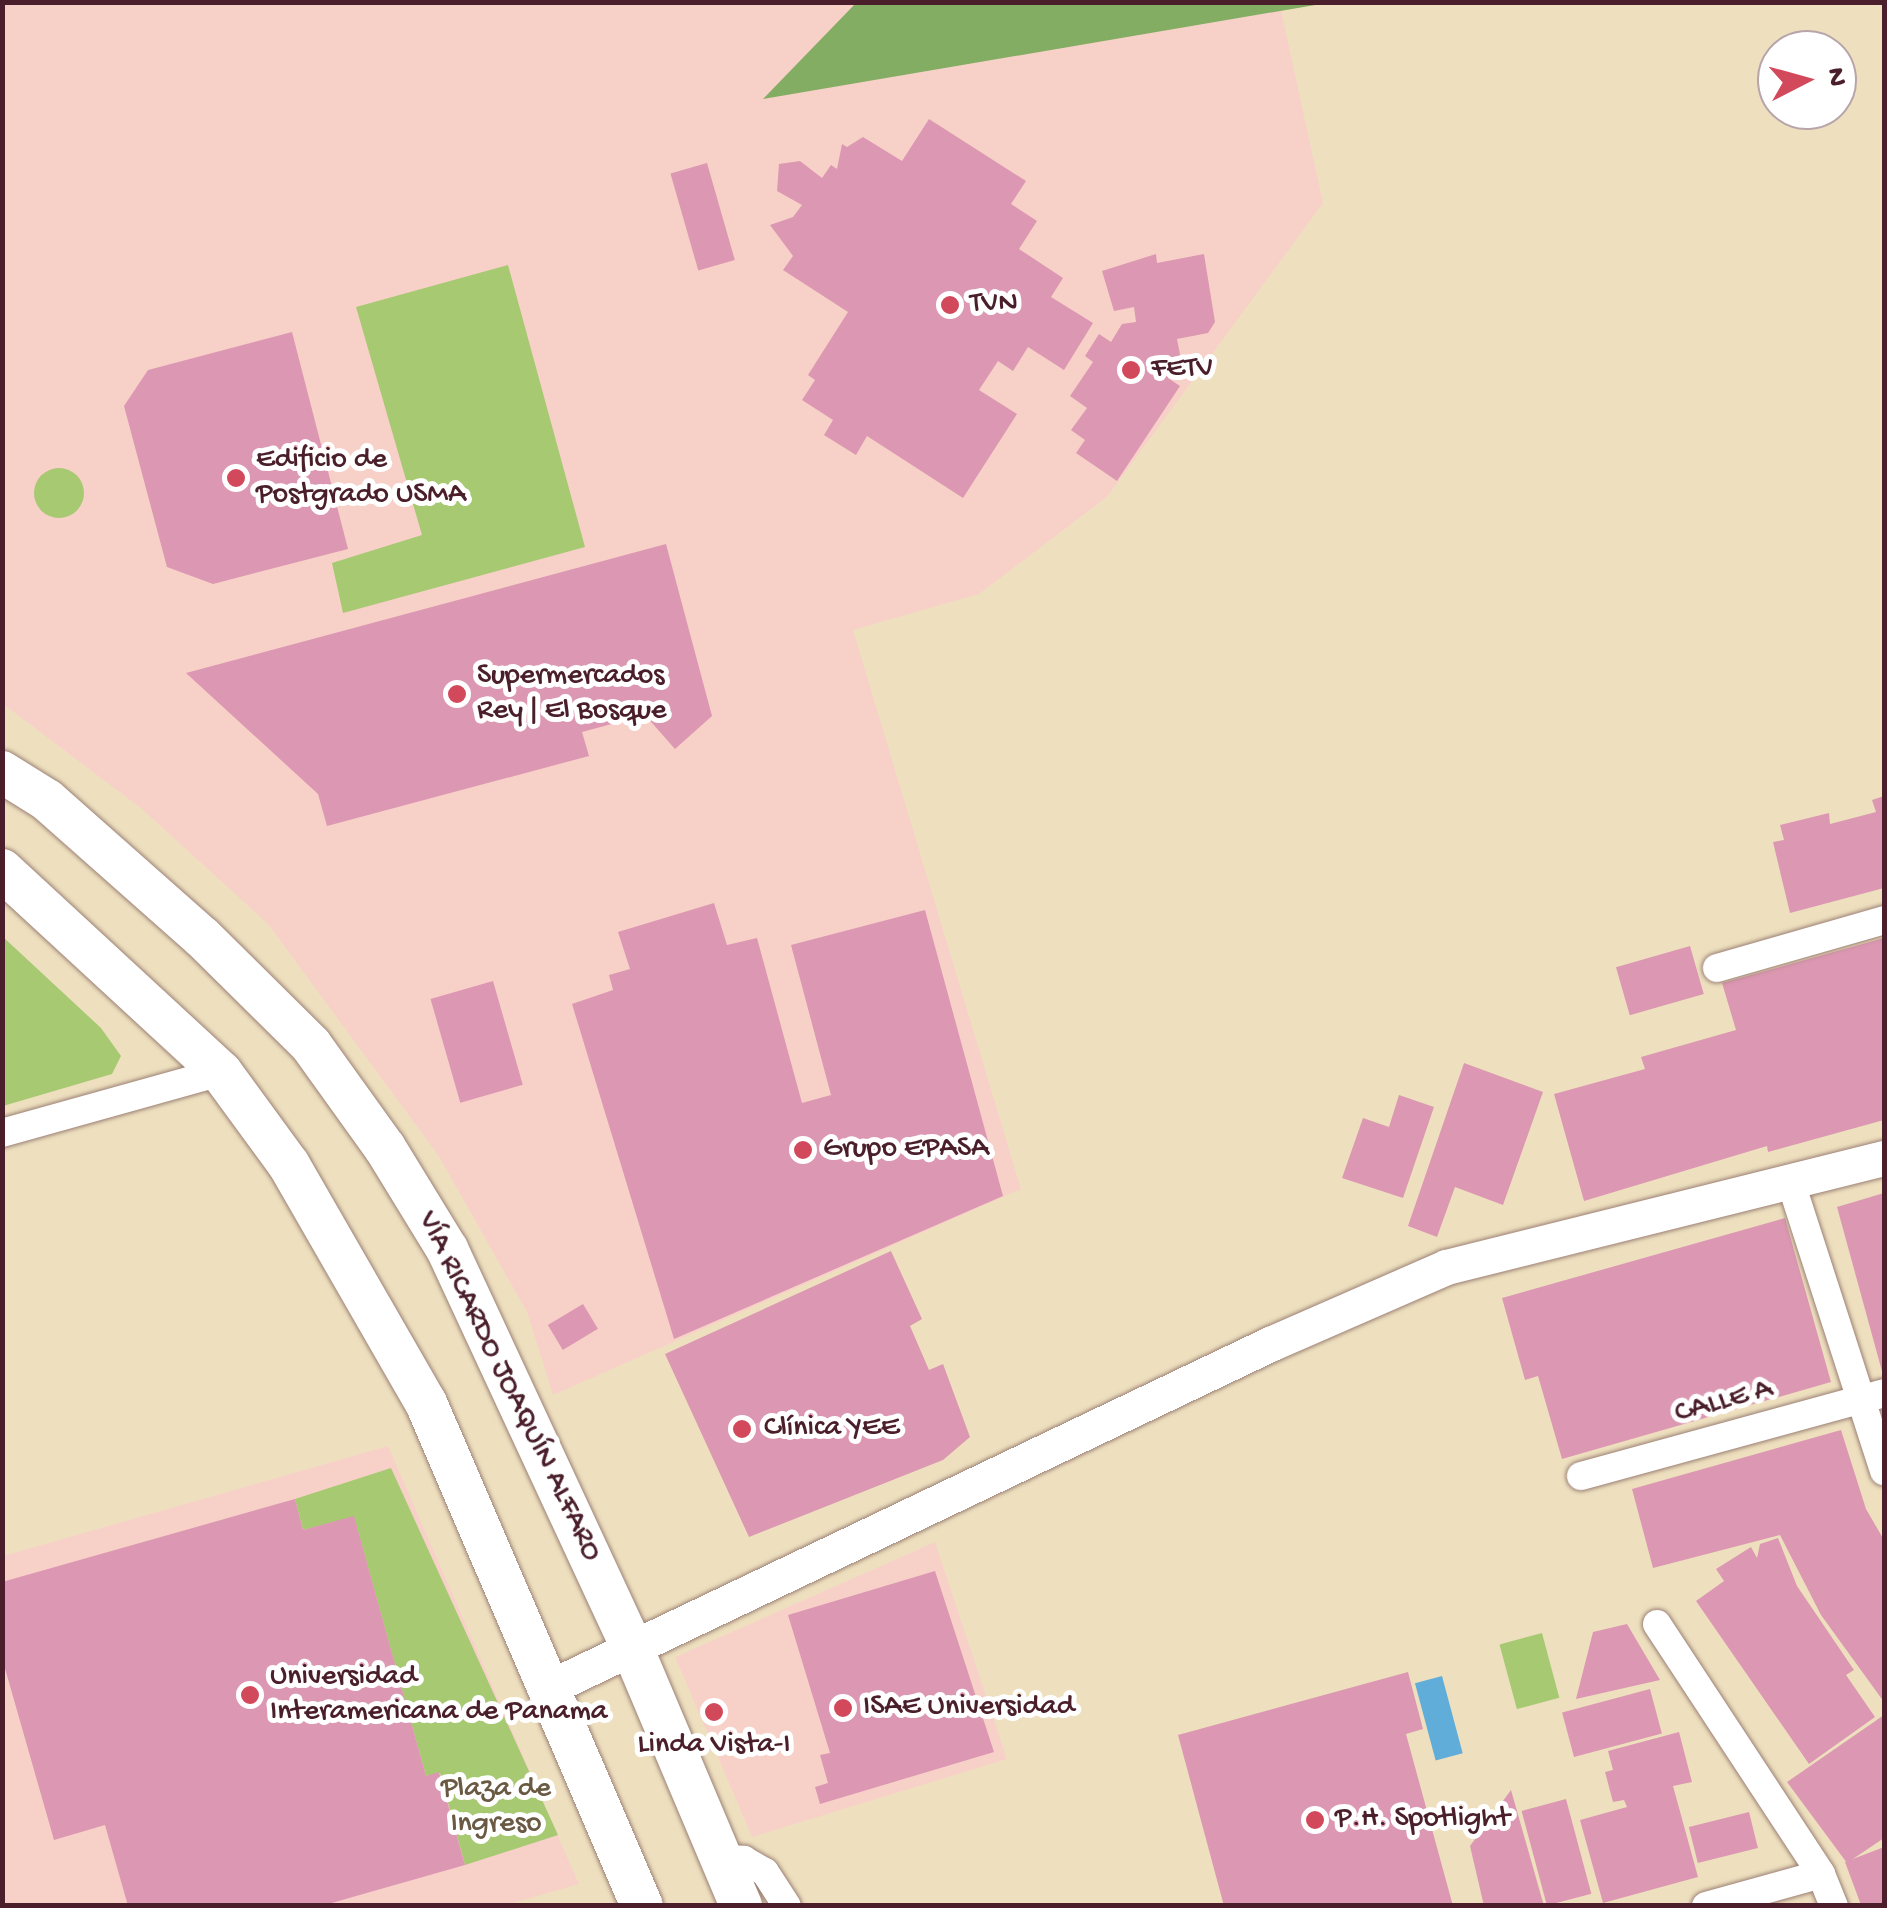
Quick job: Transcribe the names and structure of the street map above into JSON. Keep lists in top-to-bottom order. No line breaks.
{"streets":{"main road":["VÍA RICARDO JOAQUÍN ALFARO"],"street":["CALLE A"]},"parks":["Plaza de Ingreso"],"places":["TVN","FETV","Edificio de Postgrado USMA","Supermercados Rey | El Bosque","Grupo EPASA","Clínica YEE","Universidad Interamericana de Panama","ISAE Universidad","Linda Vista-I","P.H. Spotlight"],"north":"right"}
